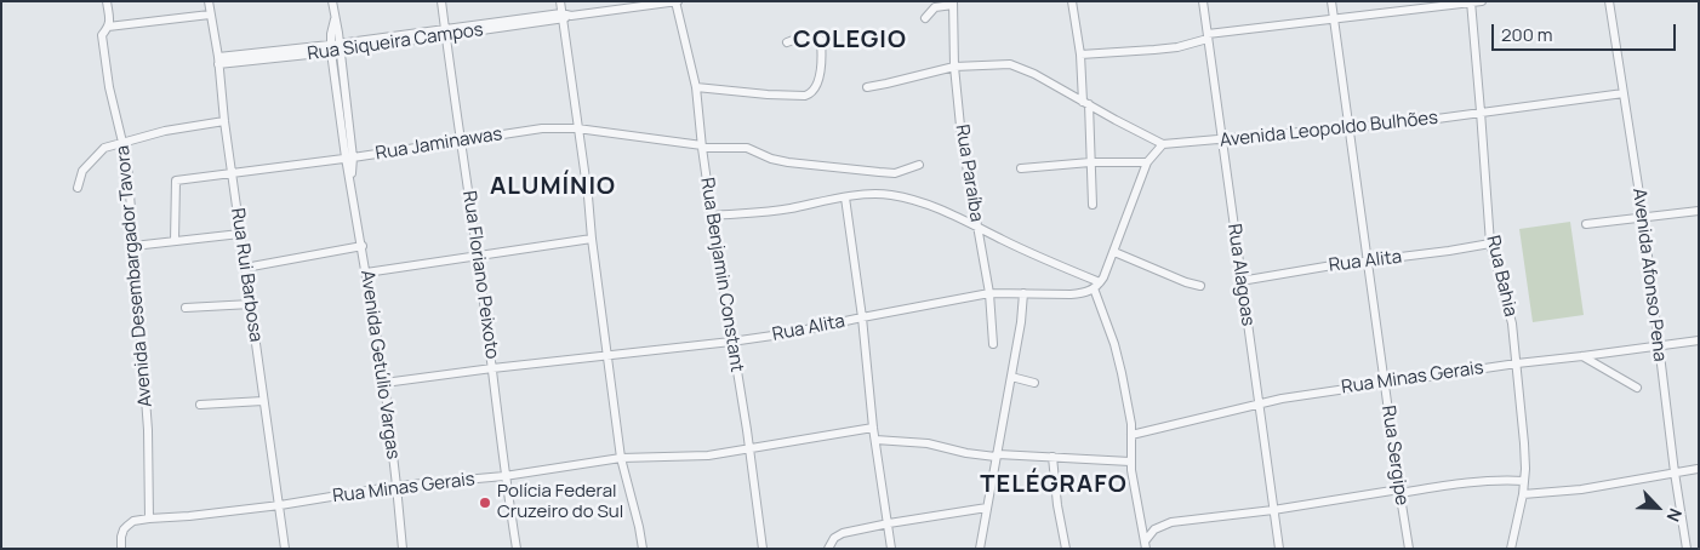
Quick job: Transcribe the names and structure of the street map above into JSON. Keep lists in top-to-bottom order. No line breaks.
{"streets":{"street":["Rua Siqueira Campos","Avenida Leopoldo Bulhões","Rua Jaminawas","Rua Paraíba","Rua Alita","Rua Rui Barbosa","Rua Floriano Peixoto","Rua Benjamin Constant","Rua Alagoas","Avenida Afonso Pena","Avenida Desembargador Tavora","Rua Bahia","Avenida Getúlio Vargas","Rua Minas Gerais","Rua Sergipe"]},"crossings":[["Rua Siqueira Campos","Rua Rui Barbosa"],["Rua Siqueira Campos","Rua Floriano Peixoto"],["Rua Siqueira Campos","Rua Benjamin Constant"],["Rua Siqueira Campos","Avenida Getúlio Vargas"],["Avenida Leopoldo Bulhões","Rua Alagoas"],["Avenida Leopoldo Bulhões","Avenida Afonso Pena"],["Avenida Leopoldo Bulhões","Rua Bahia"],["Avenida Leopoldo Bulhões","Rua Sergipe"],["Rua Jaminawas","Rua Rui Barbosa"],["Rua Jaminawas","Rua Floriano Peixoto"],["Rua Jaminawas","Rua Benjamin Constant"],["Rua Jaminawas","Avenida Getúlio Vargas"],["Rua Paraíba","Rua Alita"],["Rua Alita","Rua Floriano Peixoto"],["Rua Alita","Rua Benjamin Constant"],["Rua Alita","Rua Alagoas"],["Rua Alita","Rua Bahia"],["Rua Alita","Avenida Getúlio Vargas"],["Rua Alita","Rua Sergipe"],["Rua Rui Barbosa","Rua Minas Gerais"],["Rua Floriano Peixoto","Rua Minas Gerais"],["Rua Benjamin Constant","Rua Minas Gerais"],["Rua Alagoas","Rua Minas Gerais"],["Avenida Afonso Pena","Rua Minas Gerais"],["Avenida Desembargador Tavora","Rua Minas Gerais"],["Rua Bahia","Rua Minas Gerais"],["Avenida Getúlio Vargas","Rua Minas Gerais"],["Rua Minas Gerais","Rua Sergipe"]],"districts":["COLEGIO","ALUMÍNIO","TELÉGRAFO"],"places":["Polícia Federal Cruzeiro do Sul"],"scale_bar":"200 m","north":"bottom right"}
